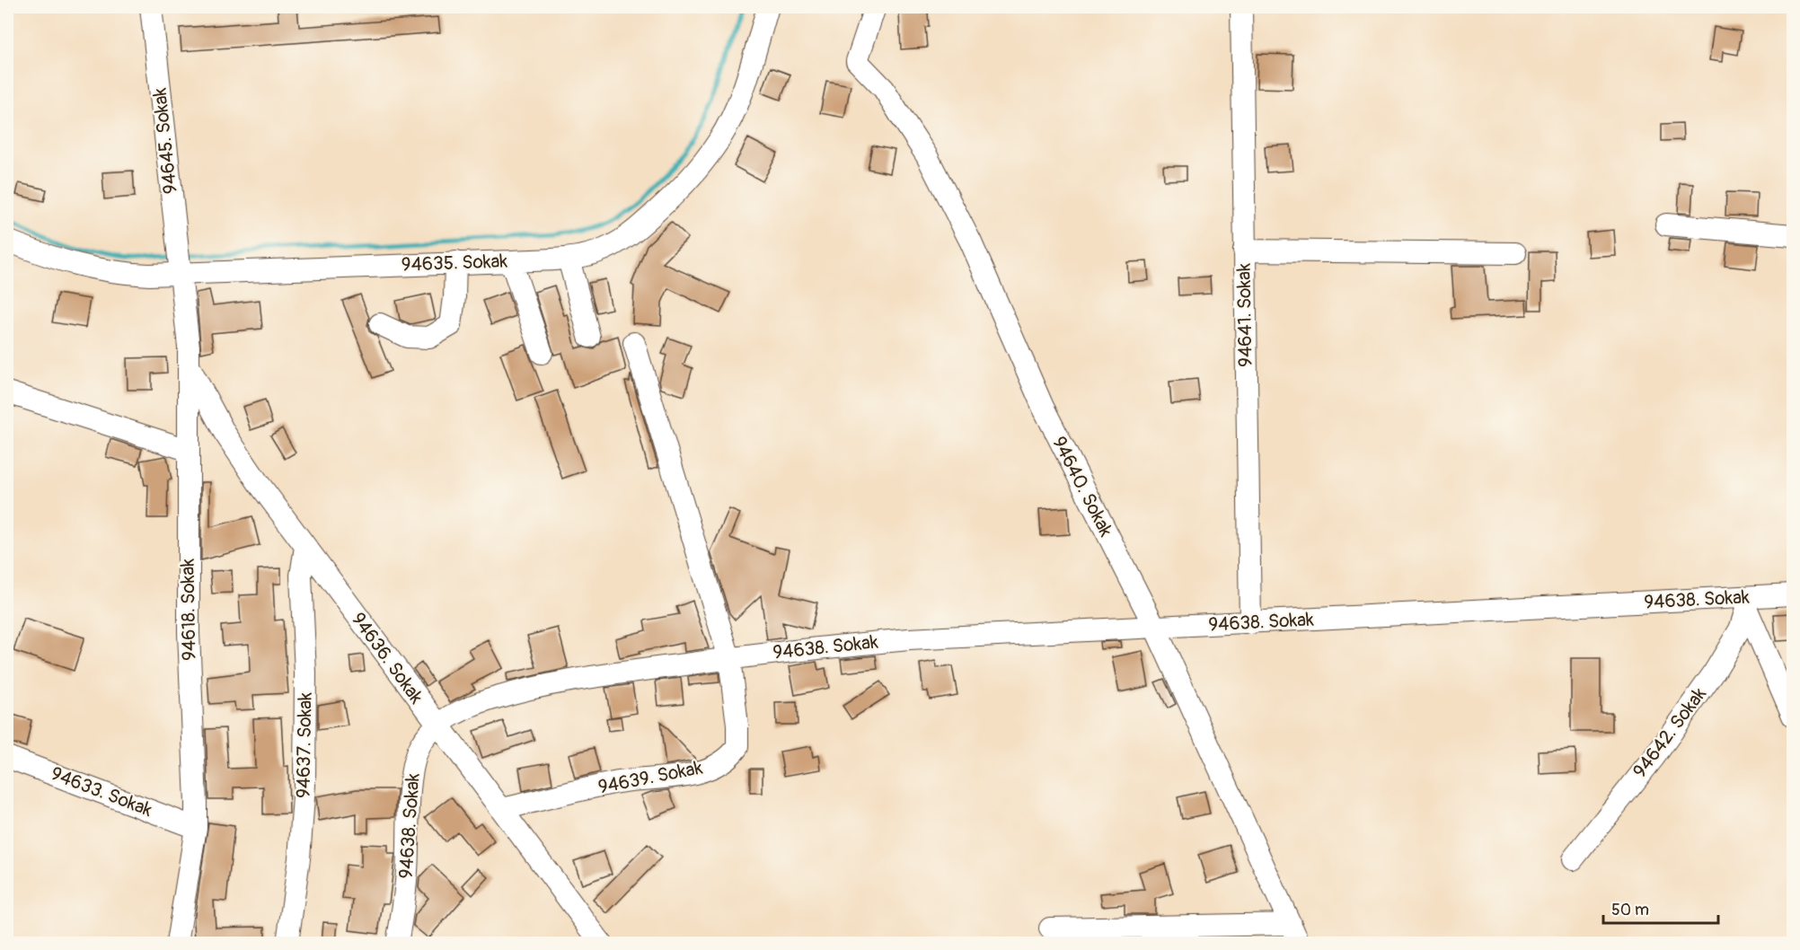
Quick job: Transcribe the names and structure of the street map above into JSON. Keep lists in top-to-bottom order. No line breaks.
{"streets":{"street":["94645. Sokak","94635. Sokak","94641. Sokak","94640. Sokak","94638. Sokak","94618. Sokak","94636. Sokak","94642. Sokak","94637. Sokak","94639. Sokak","94633. Sokak"]},"crossings":[["94645. Sokak","94635. Sokak"],["94645. Sokak","94618. Sokak"],["94635. Sokak","94618. Sokak"],["94641. Sokak","94638. Sokak"],["94640. Sokak","94638. Sokak"],["94638. Sokak","94636. Sokak"],["94638. Sokak","94642. Sokak"],["94638. Sokak","94639. Sokak"],["94618. Sokak","94636. Sokak"],["94618. Sokak","94633. Sokak"],["94636. Sokak","94637. Sokak"],["94636. Sokak","94639. Sokak"]],"scale_bar":"50 m"}
